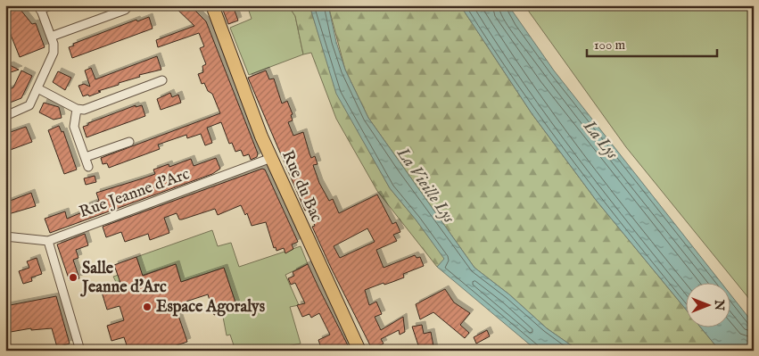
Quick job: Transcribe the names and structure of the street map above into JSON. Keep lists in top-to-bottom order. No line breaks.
{"streets":{"main road":["Rue du Bac"],"street":["Rue Jeanne d'Arc"]},"crossings":[["Rue du Bac","Rue Jeanne d'Arc"]],"water":["La Lys","La Vieille Lys"],"places":["Salle Jeanne d'Arc","Espace Agoralys"],"scale_bar":"100 m","north":"right"}
